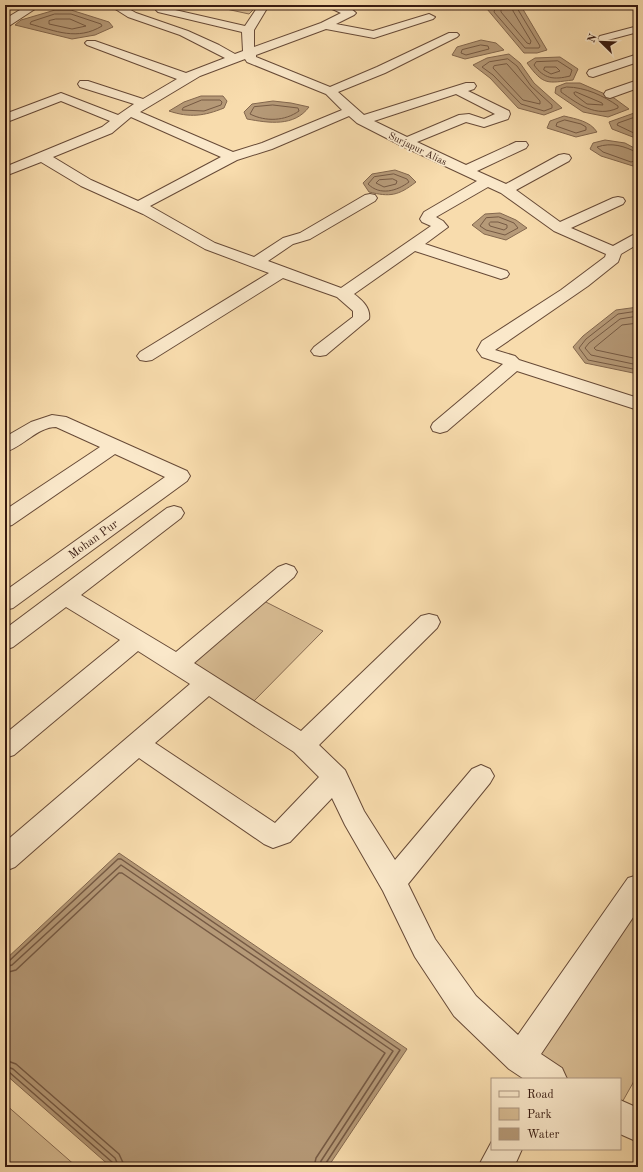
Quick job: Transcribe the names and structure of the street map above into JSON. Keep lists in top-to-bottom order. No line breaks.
{"streets":{"street":["Surjapur Alias","Mohan Pur"]},"legend":["Road","Park","Water"],"north":"top left"}
